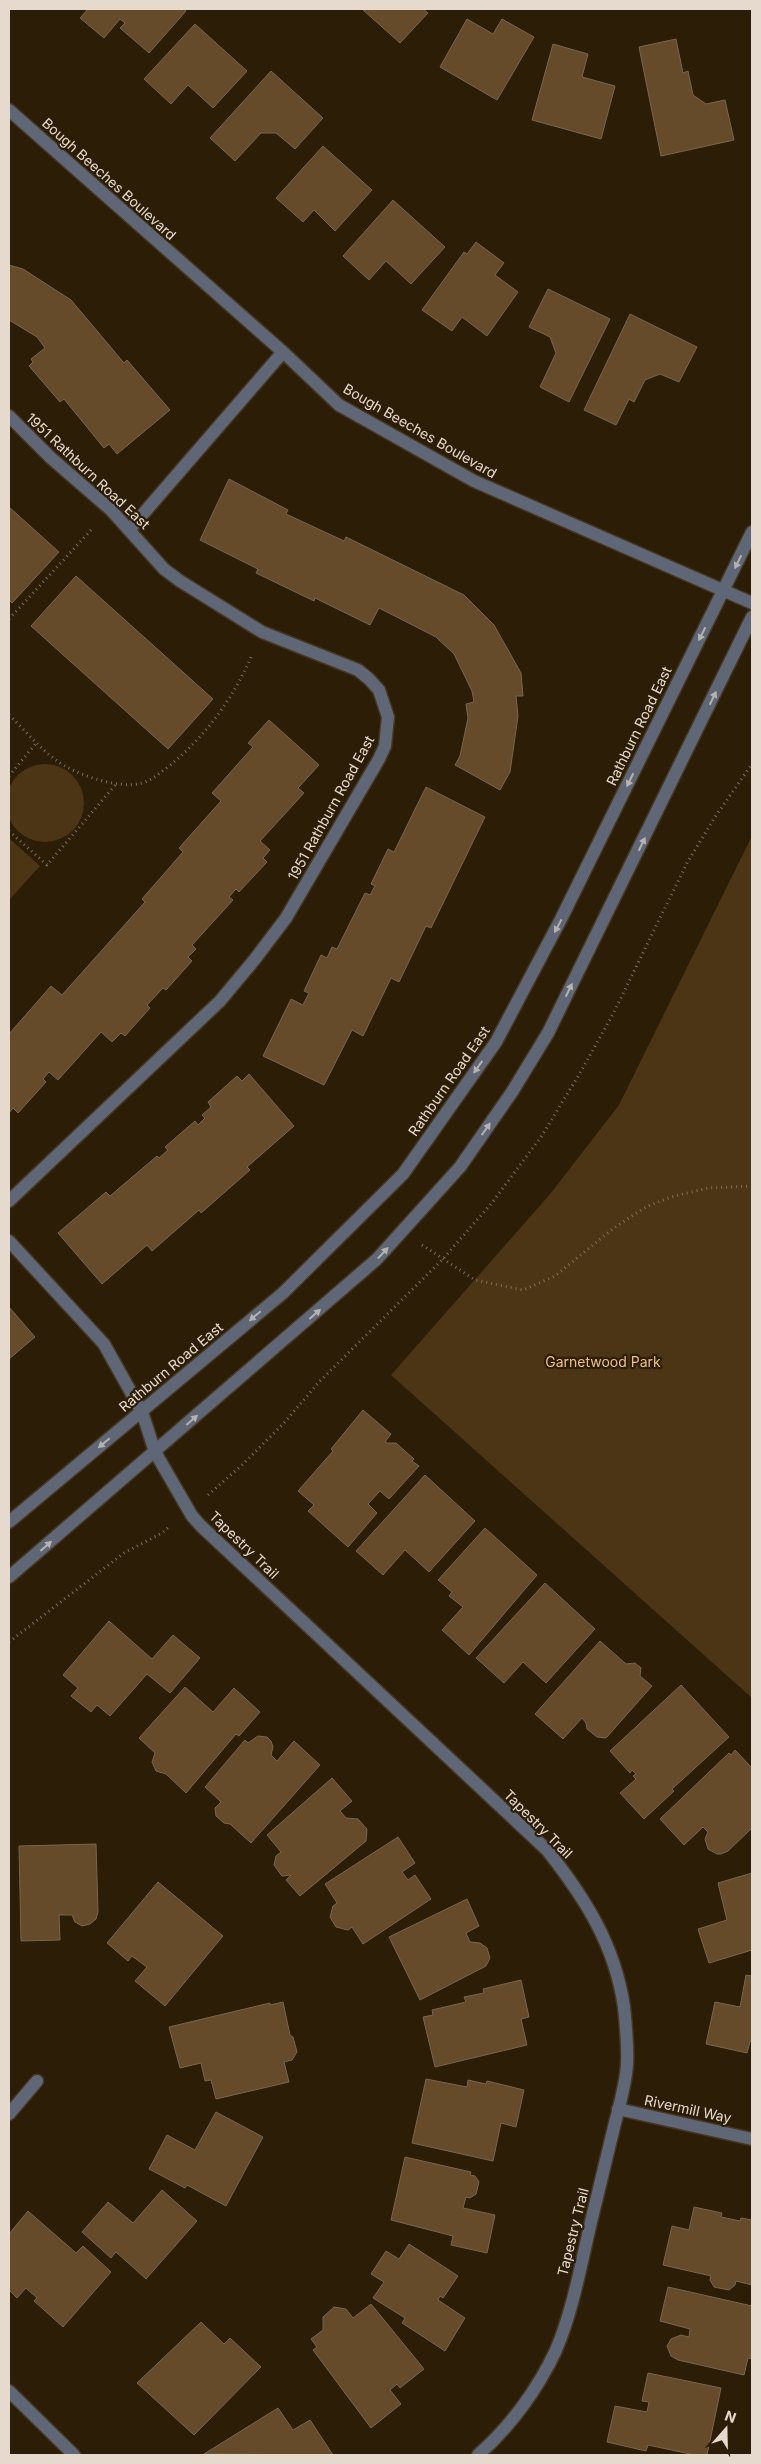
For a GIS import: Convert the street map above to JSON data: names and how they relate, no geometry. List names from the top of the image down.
{
  "streets": {
    "street": [
      "Bough Beeches Boulevard",
      "1951 Rathburn Road East",
      "Rathburn Road East",
      "Tapestry Trail",
      "Rivermill Way"
    ]
  },
  "crossings": [
    ["Bough Beeches Boulevard", "Rathburn Road East"],
    ["Rathburn Road East", "Tapestry Trail"],
    ["Tapestry Trail", "Rivermill Way"]
  ],
  "parks": ["Garnetwood Park"],
  "north": "top"
}
